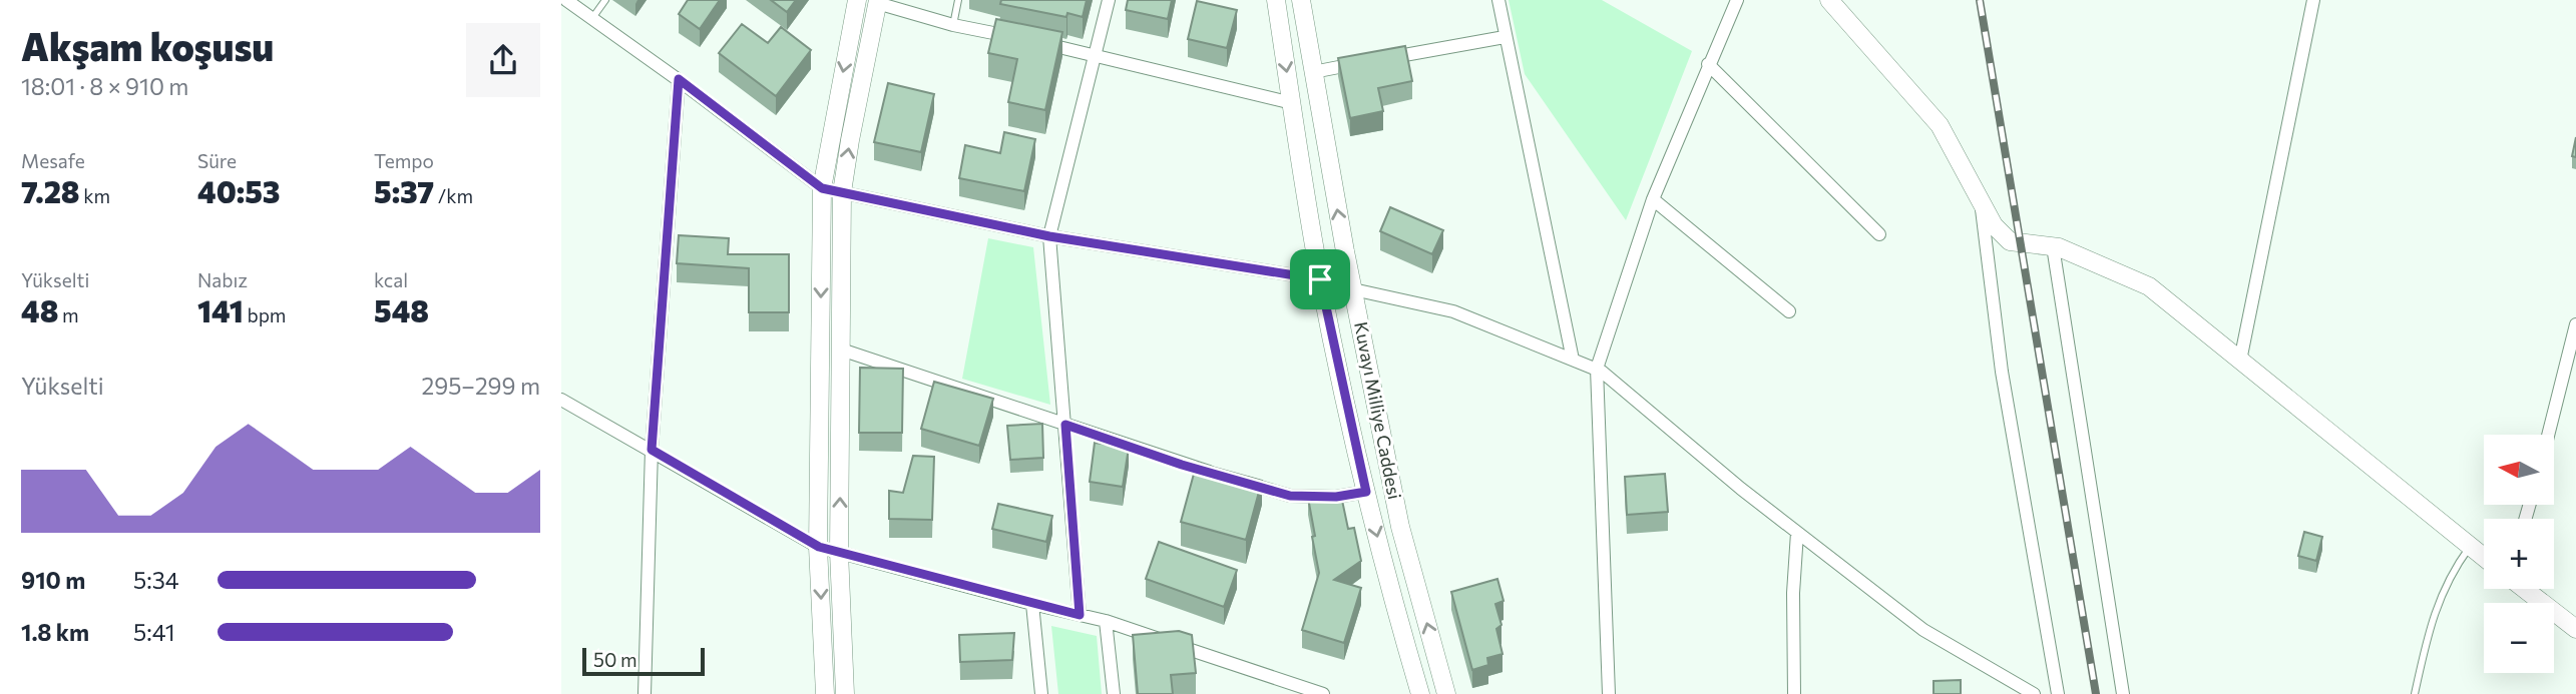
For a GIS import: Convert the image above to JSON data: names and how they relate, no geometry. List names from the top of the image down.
{
  "streets": {
    "street": ["Kuvayı Milliye Caddesi"]
  },
  "scale_bar": "50 m",
  "north": "left",
  "page": {
    "heading": ["Akşam koşusu", "18:01 · 8 × 910 m"],
    "stats": [
      ["Mesafe", "7.28 km"],
      ["Süre", "40:53"],
      ["Tempo", "5:37 /km"],
      ["Yükselti", "48 m"],
      ["Nabız", "141 bpm"],
      ["kcal", "548"]
    ],
    "chart": ["Yükselti", "295–299 m"],
    "map_buttons": ["+", "−"],
    "list": [
      {
        "name": "910 m",
        "note": "5:34"
      },
      {
        "name": "1.8 km",
        "note": "5:41"
      }
    ],
    "scale": "50 m"
  }
}
